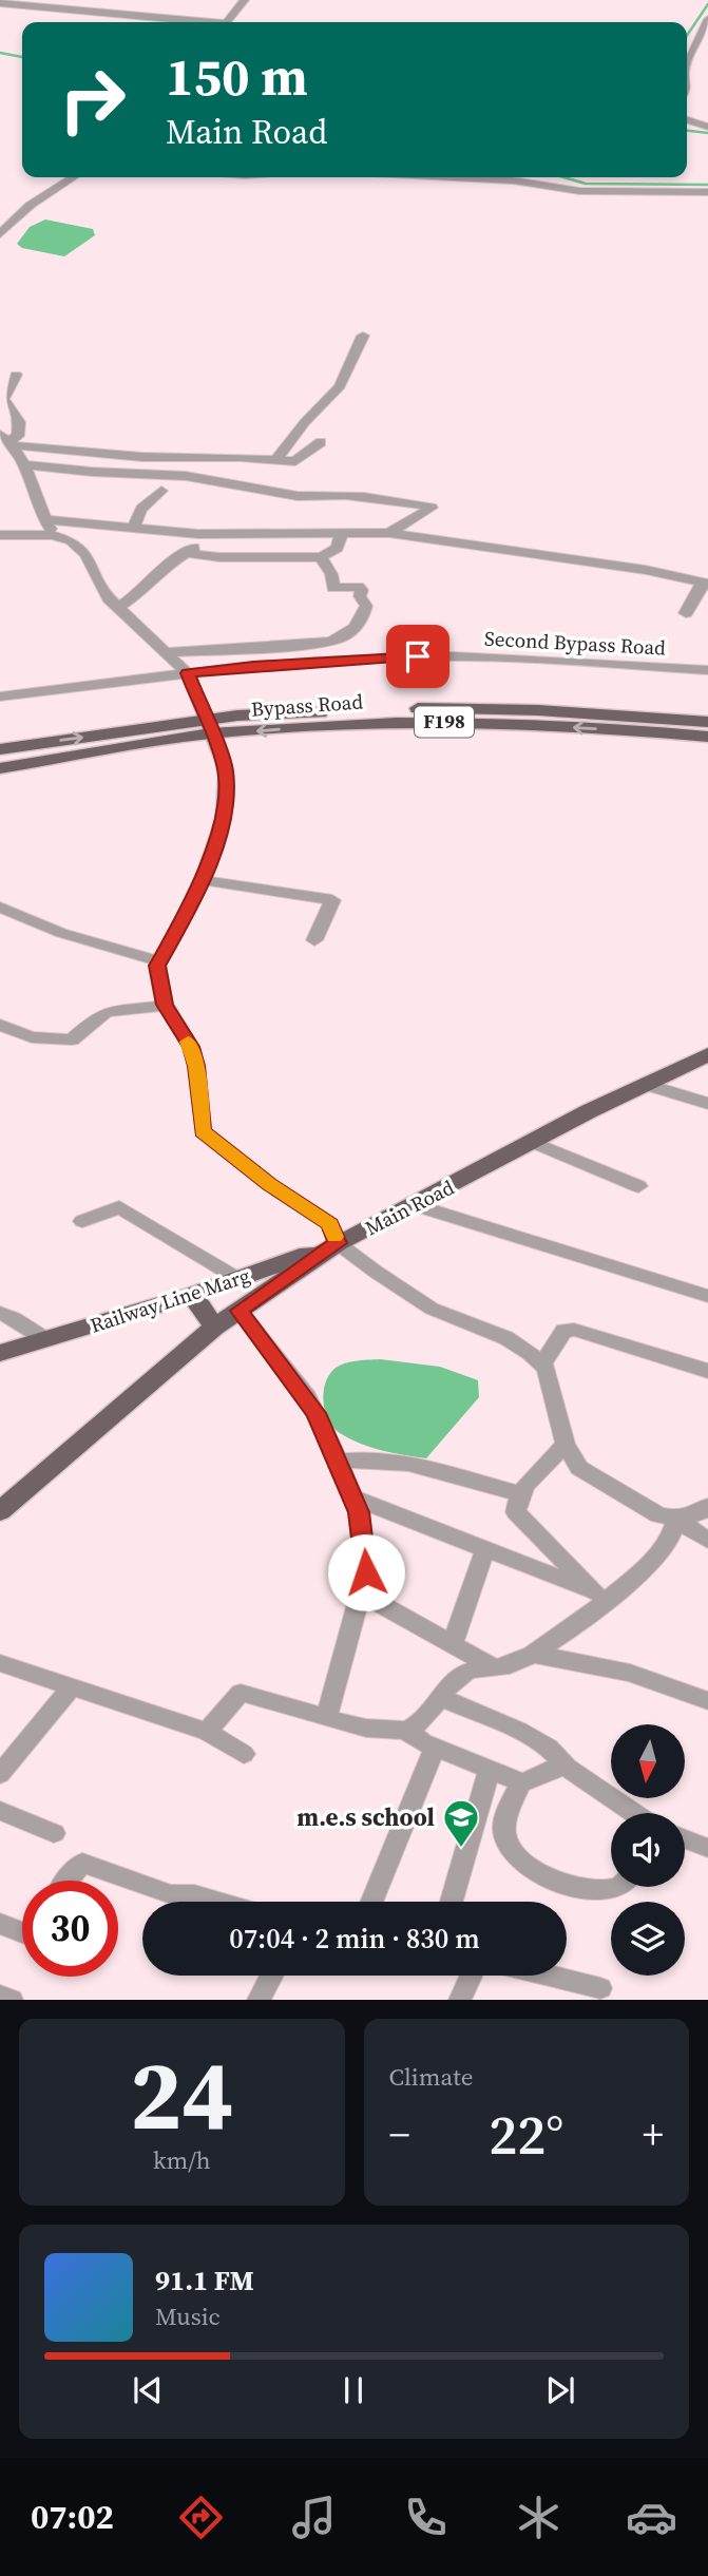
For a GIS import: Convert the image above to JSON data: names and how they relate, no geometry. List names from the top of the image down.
{
  "streets": {
    "main road": [
      "Bypass Road",
      "F198",
      "Main Road",
      "Railway Line Marg"
    ],
    "street": ["Second Bypass Road"]
  },
  "crossings": [
    ["Main Road", "Railway Line Marg"]
  ],
  "places": {
    "school or university": ["m.e.s school"]
  },
  "north": "bottom",
  "page": {
    "turn": ["150 m", "Main Road"],
    "limit": "30",
    "trip": "07:04 · 2 min · 830 m",
    "tile": [
      ["24", "km/h"],
      "Climate"
    ],
    "heat": ["−", "22°", "+"],
    "song": ["91.1 FM", "Music"],
    "tabs": "07:02"
  }
}
